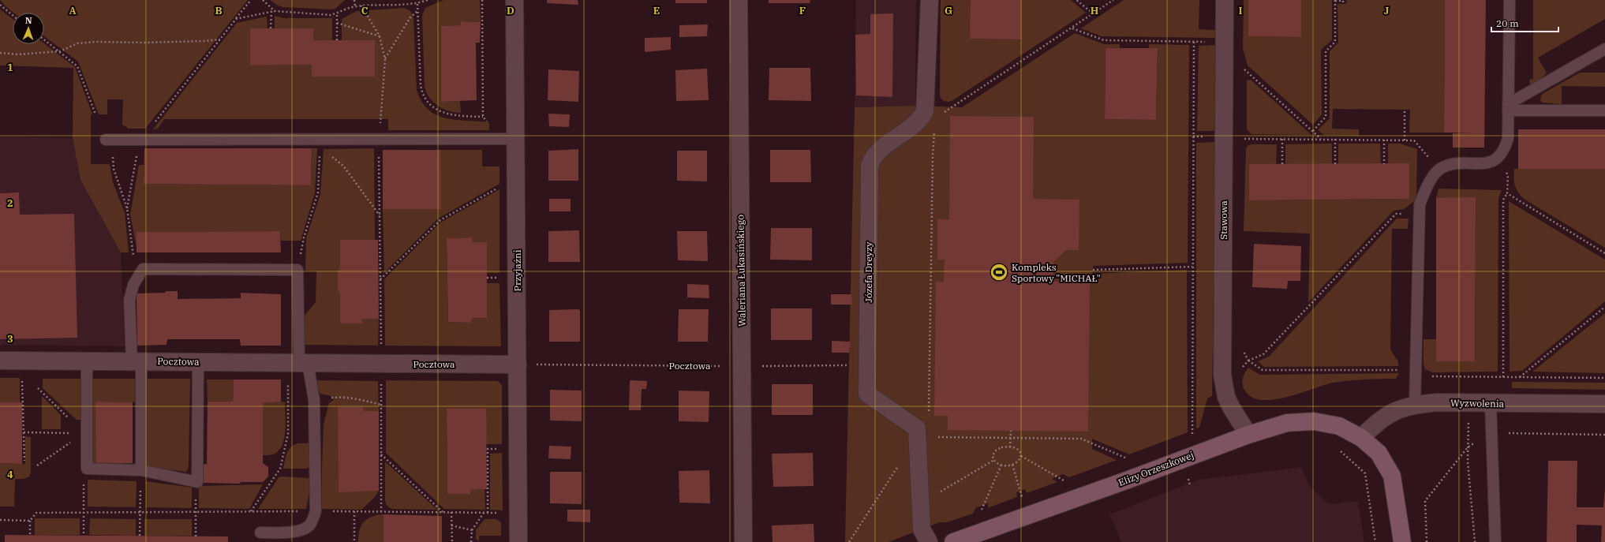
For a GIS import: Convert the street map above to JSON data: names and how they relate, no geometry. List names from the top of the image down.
{
  "streets": {
    "street": [
      "Stawowa",
      "Przyjaźni",
      "Waleriana Łukasińskiego",
      "Józefa Dreyzy",
      "Pocztowa",
      "Wyzwolenia",
      "Elizy Orzeszkowej"
    ]
  },
  "crossings": [
    ["Stawowa", "Elizy Orzeszkowej"],
    ["Przyjaźni", "Pocztowa"],
    ["Waleriana Łukasińskiego", "Pocztowa"],
    ["Józefa Dreyzy", "Pocztowa"],
    ["Wyzwolenia", "Elizy Orzeszkowej"]
  ],
  "places": {
    "sports": ["Kompleks Sportowy \"MICHAŁ\""]
  },
  "scale_bar": "20 m",
  "north": "top",
  "grid": {
    "columns": [
      "A",
      "B",
      "C",
      "D",
      "E",
      "F",
      "G",
      "H",
      "I",
      "J"
    ],
    "rows": [
      "1",
      "2",
      "3",
      "4"
    ]
  }
}
